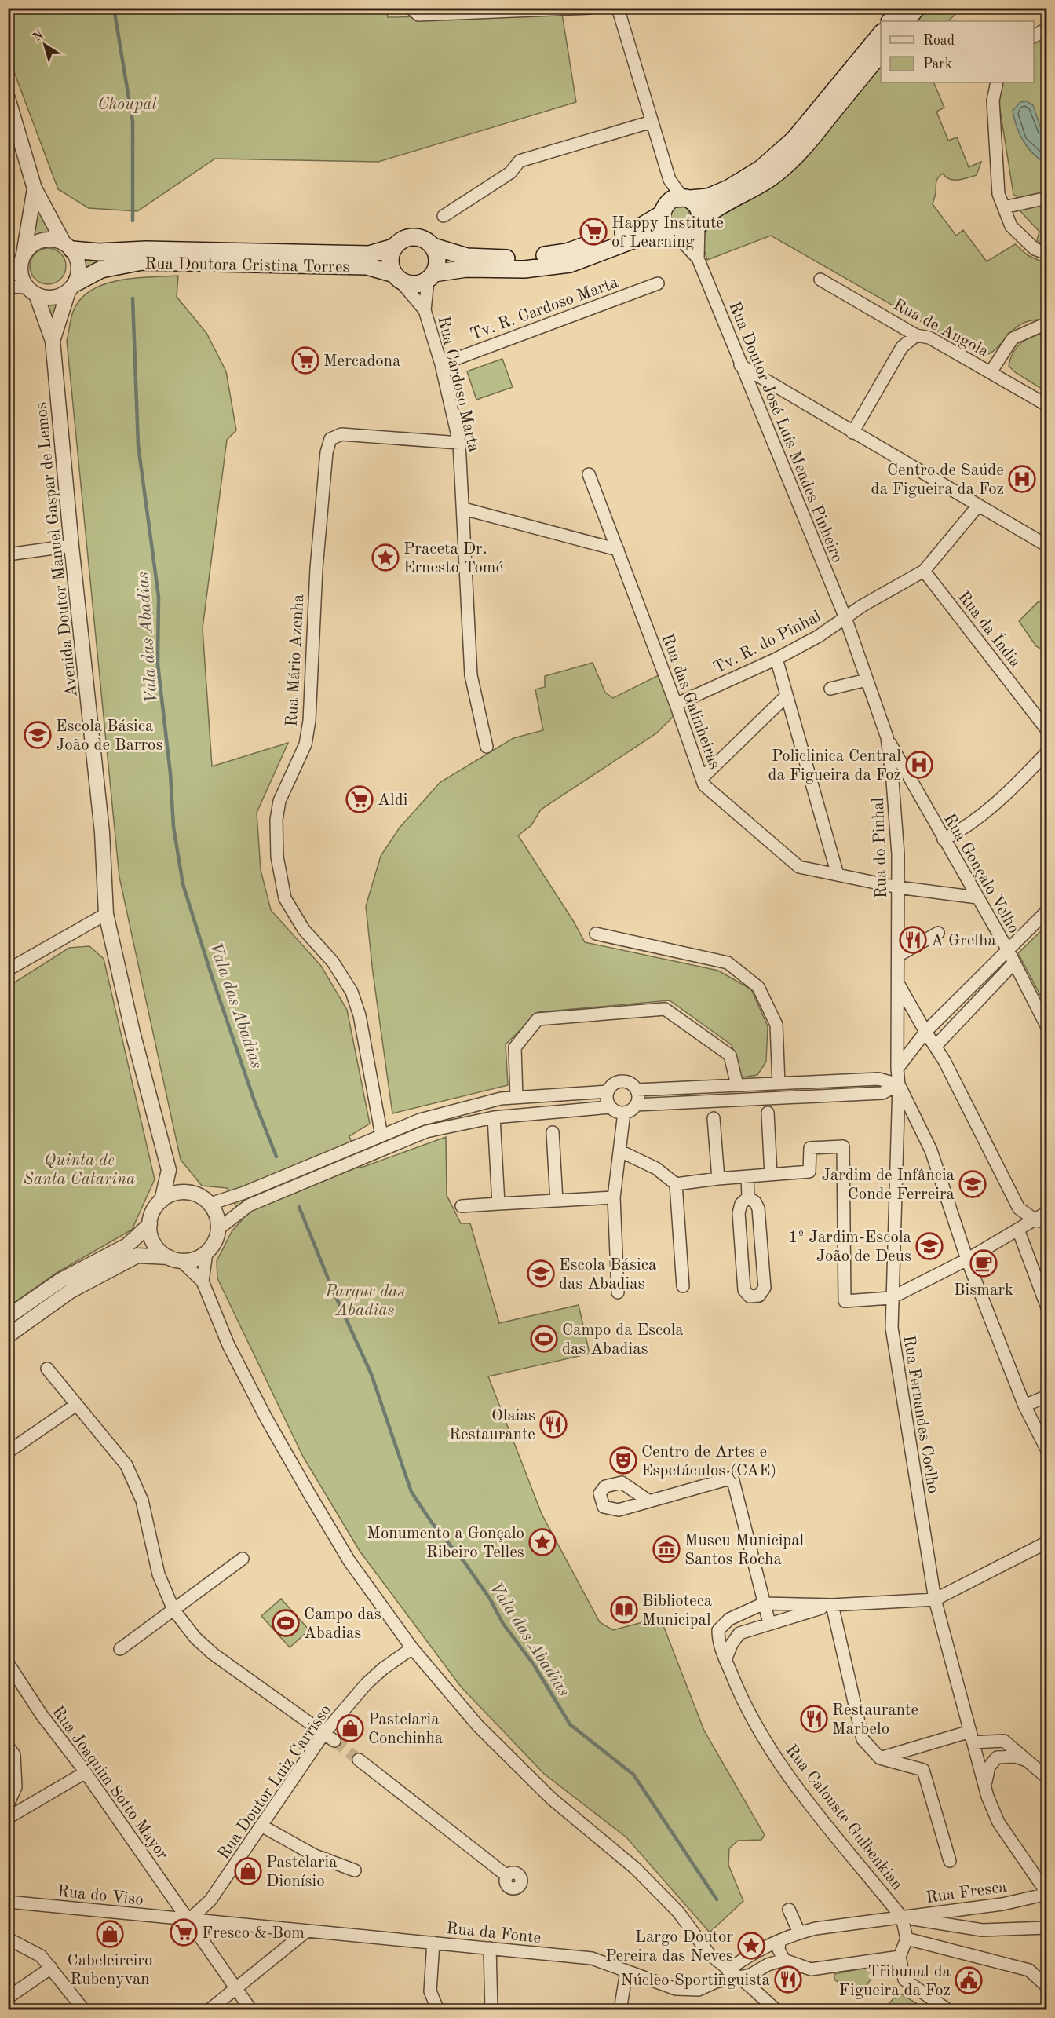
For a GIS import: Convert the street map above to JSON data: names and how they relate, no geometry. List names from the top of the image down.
{
  "streets": {
    "main road": ["Rua Doutora Cristina Torres"],
    "street": [
      "Tv. R. Cardoso Marta",
      "Rua de Angola",
      "Rua Cardoso Marta",
      "Rua Doutor José Luís Mendes Pinheiro",
      "Avenida Doutor Manuel Gaspar de Lemos",
      "Rua da Índia",
      "Tv. R. do Pinhal",
      "Rua Mário Azenha",
      "Rua das Galinheiras",
      "Rua do Pinhal",
      "Rua Gonçalo Velho",
      "Rua Fernandes Coelho",
      "Rua Doutor Luiz Carrisso",
      "Rua Joaquim Sotto Mayor",
      "Rua Calouste Gulbenkian",
      "Rua Fresca",
      "Rua do Viso",
      "Rua da Fonte"
    ]
  },
  "crossings": [
    ["Tv. R. Cardoso Marta", "Rua Cardoso Marta"],
    ["Rua Cardoso Marta", "Rua Mário Azenha"],
    ["Rua Doutor José Luís Mendes Pinheiro", "Tv. R. do Pinhal"],
    ["Rua Doutor José Luís Mendes Pinheiro", "Rua do Pinhal"],
    ["Rua da Índia", "Tv. R. do Pinhal"],
    ["Tv. R. do Pinhal", "Rua das Galinheiras"],
    ["Tv. R. do Pinhal", "Rua do Pinhal"],
    ["Rua das Galinheiras", "Rua do Pinhal"],
    ["Rua das Galinheiras", "Rua Gonçalo Velho"],
    ["Rua do Pinhal", "Rua Gonçalo Velho"],
    ["Rua do Pinhal", "Rua Fernandes Coelho"],
    ["Rua Fernandes Coelho", "Rua Calouste Gulbenkian"],
    ["Rua Fernandes Coelho", "Rua Fresca"],
    ["Rua Doutor Luiz Carrisso", "Rua Joaquim Sotto Mayor"],
    ["Rua Doutor Luiz Carrisso", "Rua do Viso"],
    ["Rua Doutor Luiz Carrisso", "Rua da Fonte"],
    ["Rua Joaquim Sotto Mayor", "Rua do Viso"],
    ["Rua Joaquim Sotto Mayor", "Rua da Fonte"],
    ["Rua Calouste Gulbenkian", "Rua Fresca"],
    ["Rua do Viso", "Rua da Fonte"]
  ],
  "water": ["Vala das Abadias"],
  "parks": ["Choupal", "Quinta de Santa Catarina", "Parque das Abadias"],
  "places": {
    "supermarket": [
      "Happy Institute of Learning",
      "Mercadona",
      "Aldi",
      "Fresco & Bom"
    ],
    "hospital": ["Centro de Saúde da Figueira da Foz", "Policlinica Central da Figueira da Foz"],
    "place": ["Praceta Dr. Ernesto Tomé", "Monumento a Gonçalo Ribeiro Telles", "Largo Doutor Pereira das Neves"],
    "school or university": [
      "Escola Básica João de Barros",
      "Jardim de Infância Conde Ferreira",
      "1º Jardim-Escola João de Deus",
      "Escola Básica das Abadias"
    ],
    "restaurant": [
      "A Grelha",
      "Olaias Restaurante",
      "Restaurante Marbelo",
      "Núcleo Sportinguista"
    ],
    "cafe": ["Bismark"],
    "sports": ["Campo da Escola das Abadias", "Campo das Abadias"],
    "theatre": ["Centro de Artes e Espetáculos (CAE)"],
    "museum": ["Museu Municipal Santos Rocha"],
    "library": ["Biblioteca Municipal"],
    "shop": ["Pastelaria Conchinha", "Pastelaria Dionísio", "Cabeleireiro Rubenyvan"],
    "public building": ["Tribunal da Figueira da Foz"]
  },
  "legend": ["Road", "Park"],
  "north": "top left"
}
